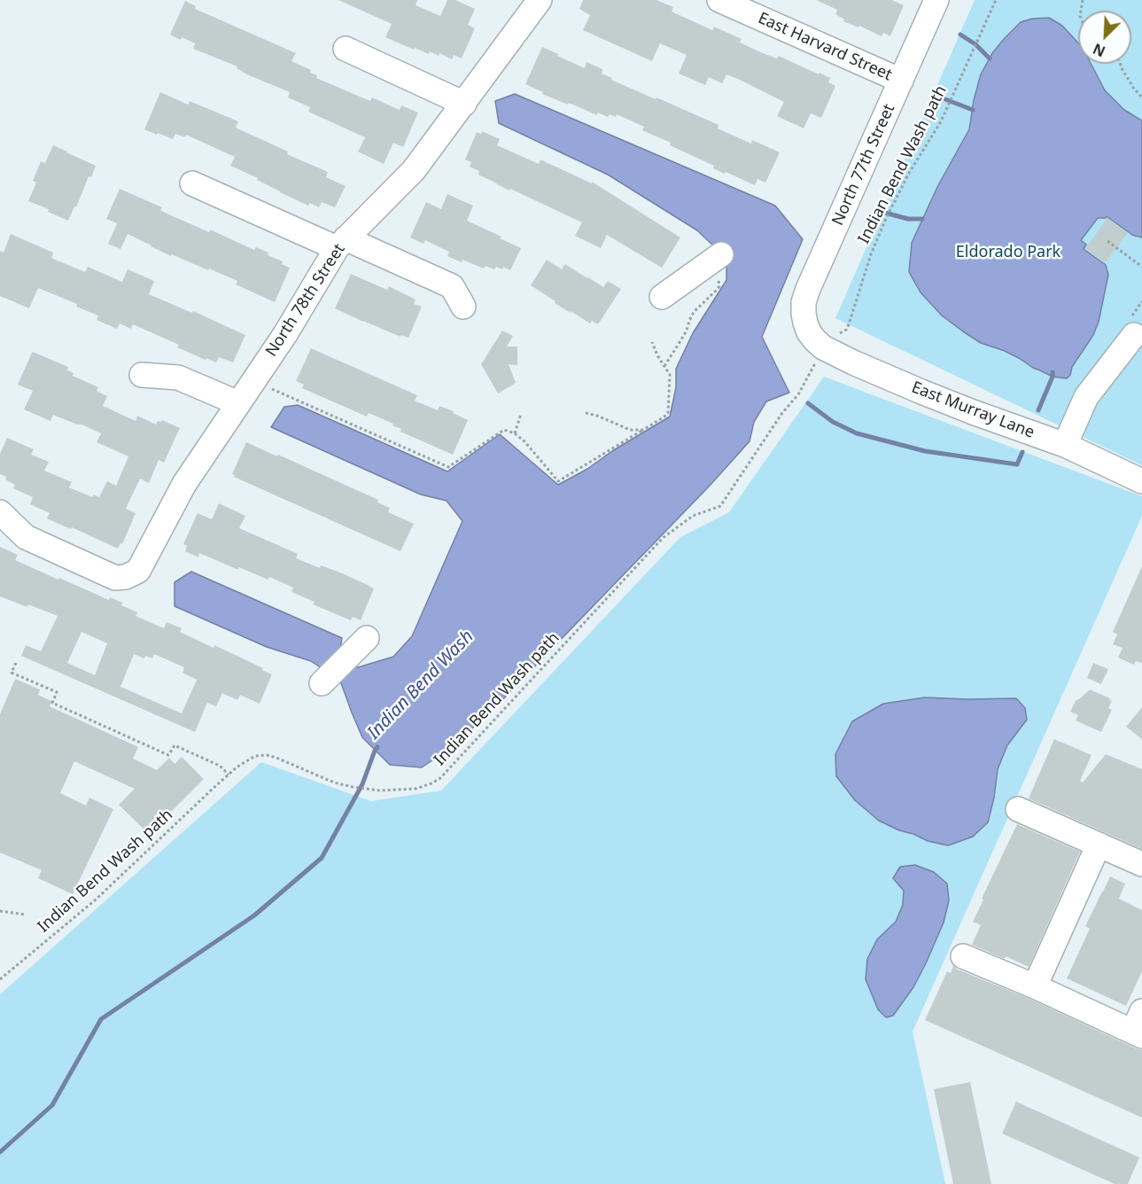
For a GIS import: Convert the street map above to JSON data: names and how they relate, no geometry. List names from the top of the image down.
{
  "streets": {
    "street": [
      "East Harvard Street",
      "North 77th Street",
      "North 78th Street",
      "East Murray Lane"
    ],
    "path": ["Indian Bend Wash path"]
  },
  "crossings": [
    ["East Harvard Street", "North 77th Street"],
    ["North 77th Street", "East Murray Lane"]
  ],
  "water": ["Indian Bend Wash"],
  "parks": ["Eldorado Park"],
  "north": "bottom left"
}
